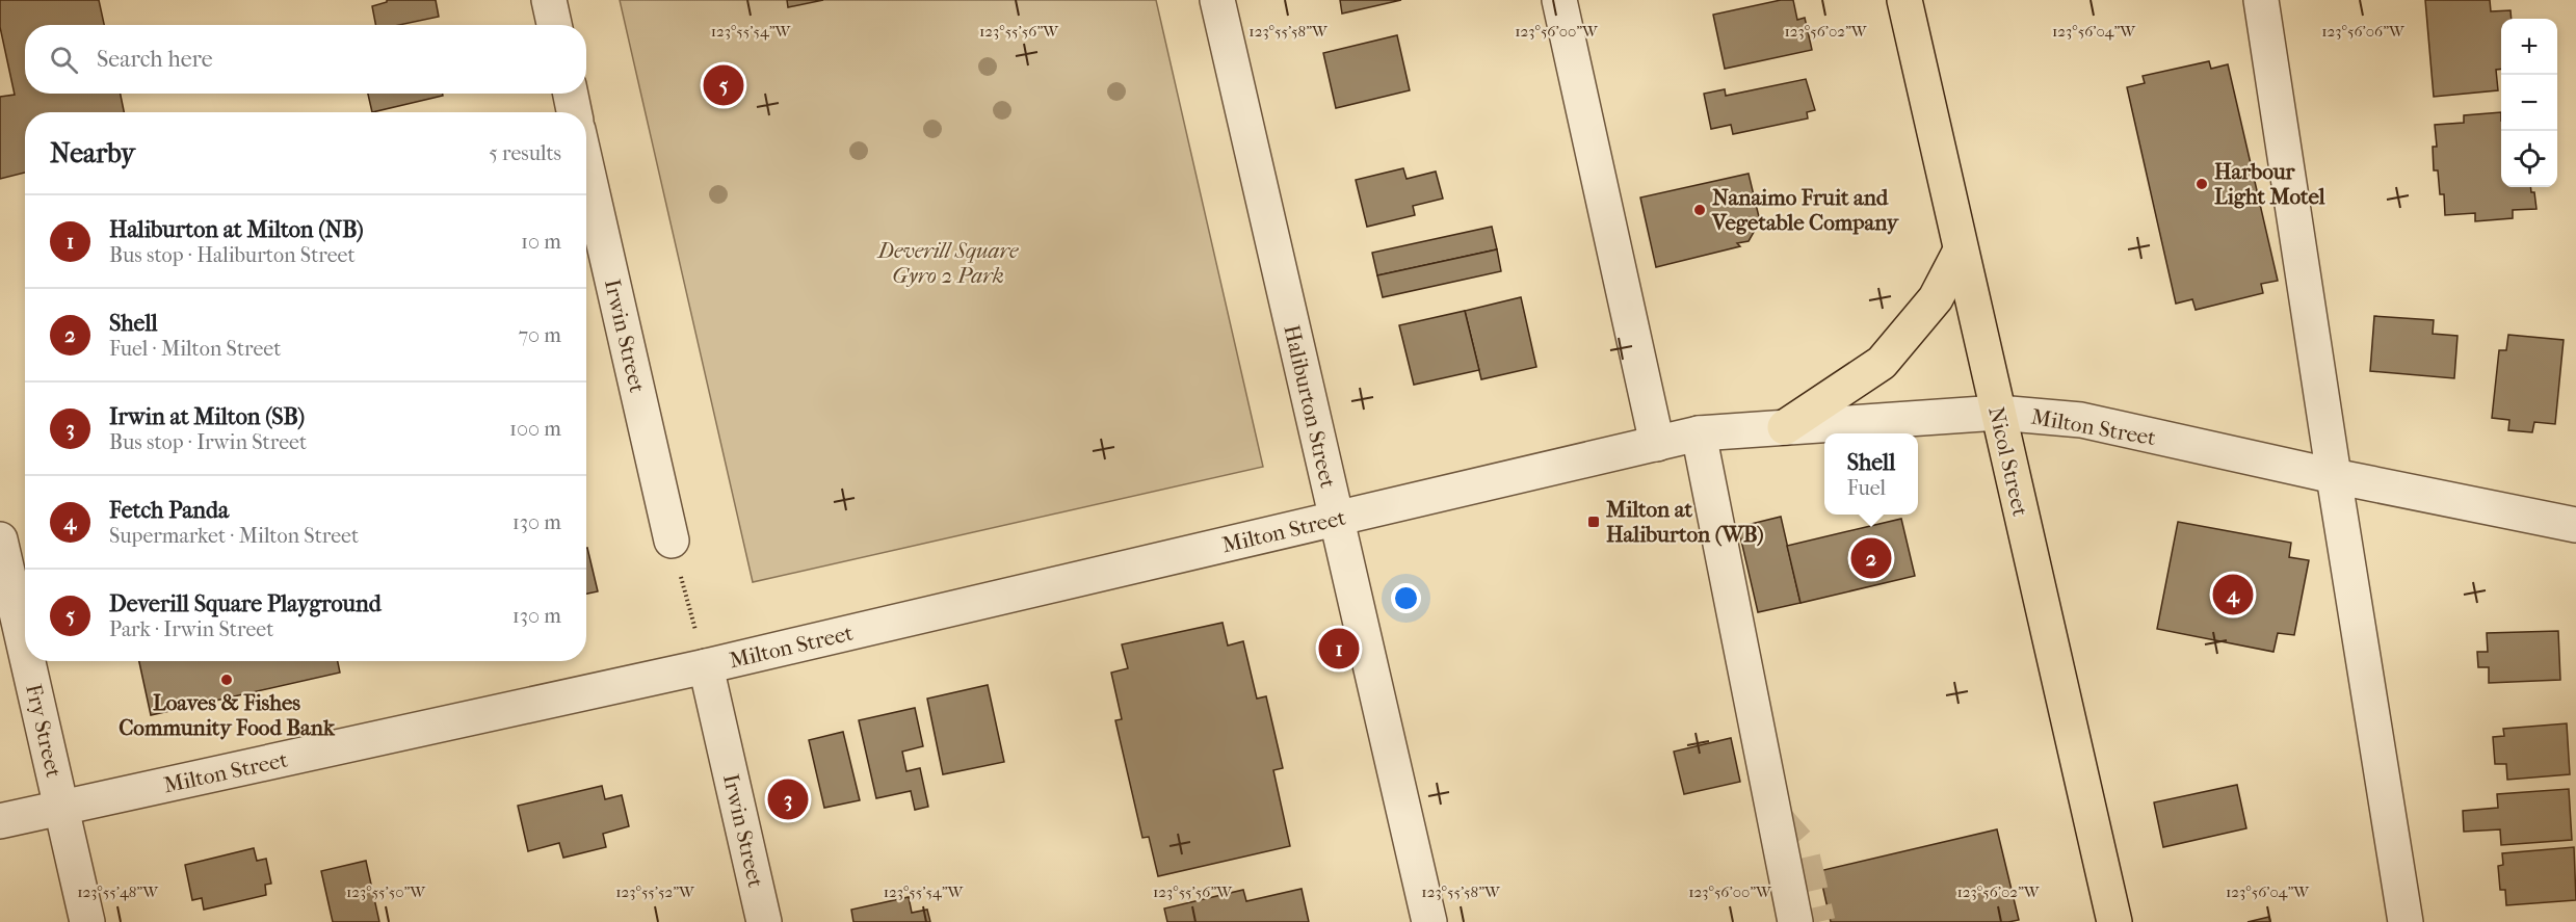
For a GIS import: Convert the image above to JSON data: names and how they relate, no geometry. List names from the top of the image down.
{
  "streets": {
    "highway": ["Nicol Street"],
    "street": [
      "Irwin Street",
      "Haliburton Street",
      "Milton Street",
      "Fry Street"
    ]
  },
  "crossings": [
    ["Irwin Street", "Milton Street"],
    ["Haliburton Street", "Milton Street"],
    ["Milton Street", "Nicol Street"],
    ["Milton Street", "Fry Street"]
  ],
  "parks": ["Deverill Square Gyro 2 Park"],
  "places": {
    "other": ["Harbour Light Motel", "Nanaimo Fruit and Vegetable Company", "Loaves & Fishes Community Food Bank"],
    "transit": ["Milton at Haliburton (WB)"]
  },
  "page": {
    "map_buttons": ["+", "−"],
    "search": "Search here",
    "pins": [
      "5",
      "2",
      "4",
      "1",
      "3"
    ],
    "heading": ["Nearby", "5 results"],
    "list": [
      {
        "mark": "1",
        "name": "Haliburton at Milton (NB)",
        "note": "Bus stop · Haliburton Street",
        "value": "10 m"
      },
      {
        "mark": "2",
        "name": "Shell",
        "note": "Fuel · Milton Street",
        "value": "70 m"
      },
      {
        "mark": "3",
        "name": "Irwin at Milton (SB)",
        "note": "Bus stop · Irwin Street",
        "value": "100 m"
      },
      {
        "mark": "4",
        "name": "Fetch Panda",
        "note": "Supermarket · Milton Street",
        "value": "130 m"
      },
      {
        "mark": "5",
        "name": "Deverill Square Playground",
        "note": "Park · Irwin Street",
        "value": "130 m"
      }
    ],
    "popup": ["Shell", "Fuel"]
  },
  "coordinates": [
    "123°55'54\"W",
    "123°55'56\"W",
    "123°55'58\"W",
    "123°56'00\"W",
    "123°56'02\"W",
    "123°56'04\"W",
    "123°56'06\"W",
    "123°55'48\"W",
    "123°55'50\"W",
    "123°55'52\"W"
  ]
}
